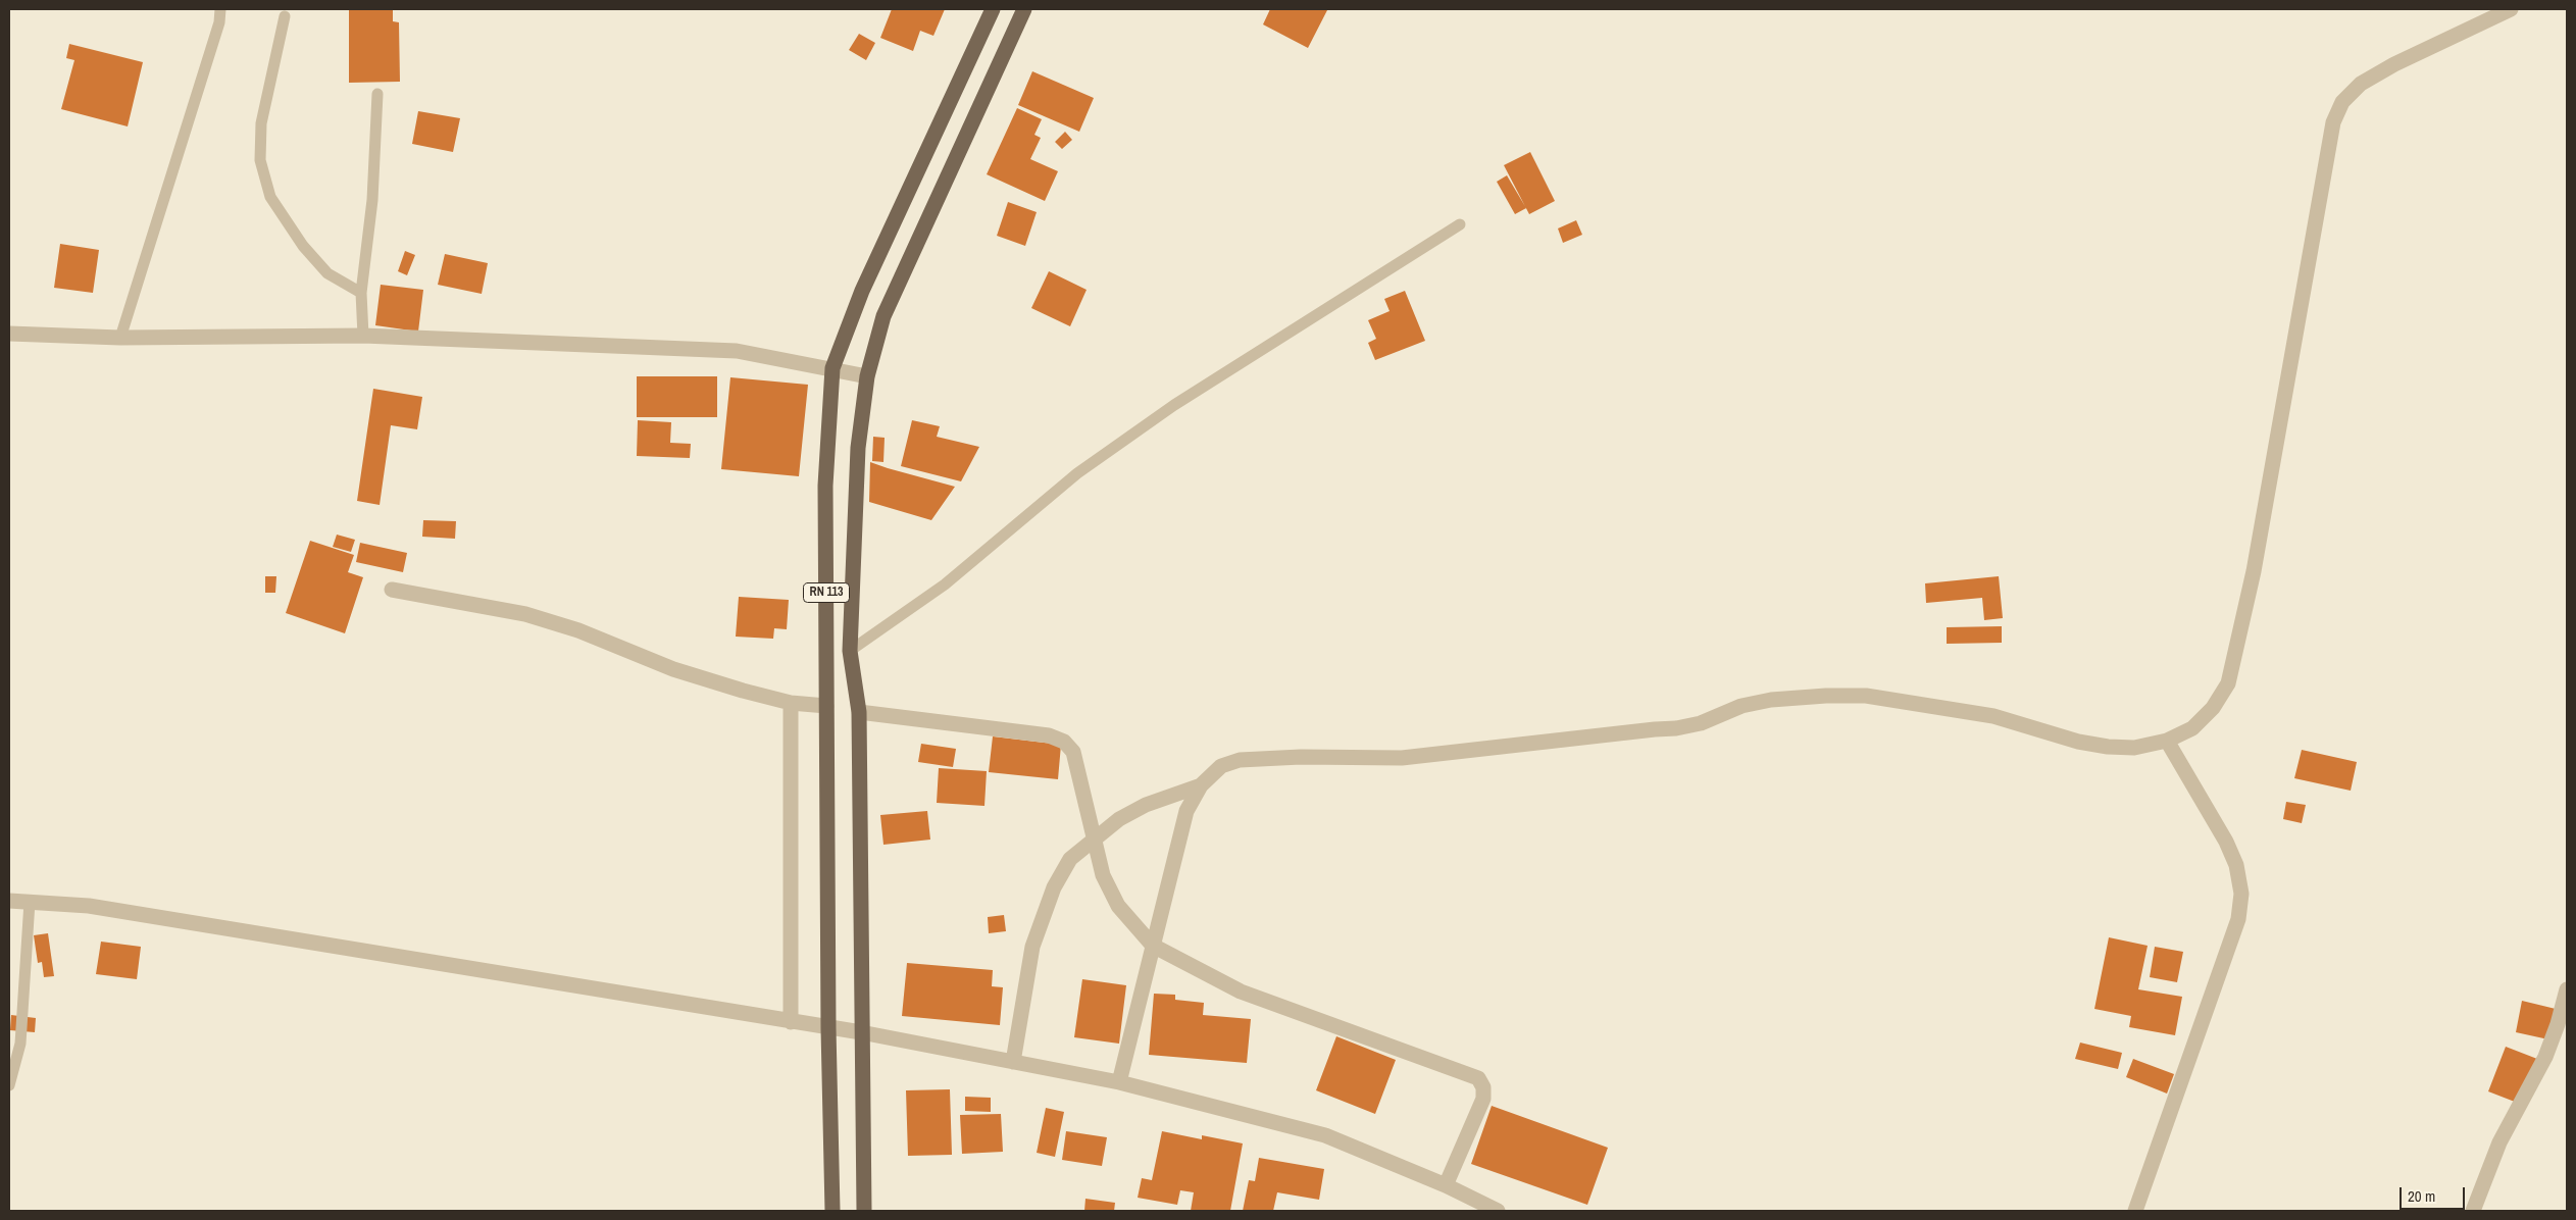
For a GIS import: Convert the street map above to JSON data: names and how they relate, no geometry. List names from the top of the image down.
{
  "streets": {
    "main road": ["RN 113"]
  },
  "scale_bar": "20 m"
}
